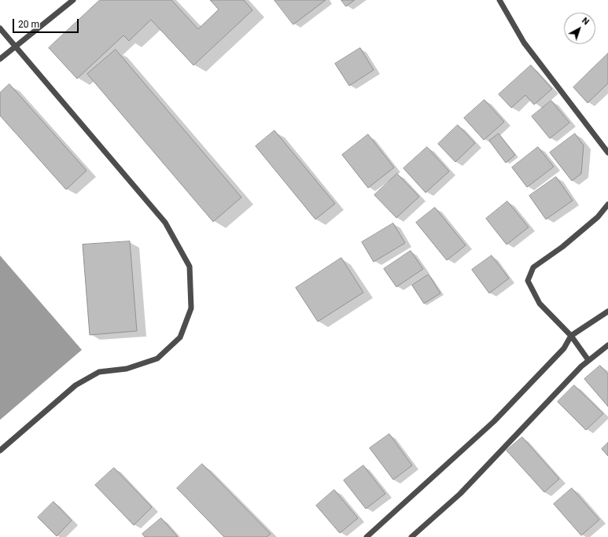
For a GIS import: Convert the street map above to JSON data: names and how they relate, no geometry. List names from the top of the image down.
{
  "scale_bar": "20 m",
  "north": "top right"
}
